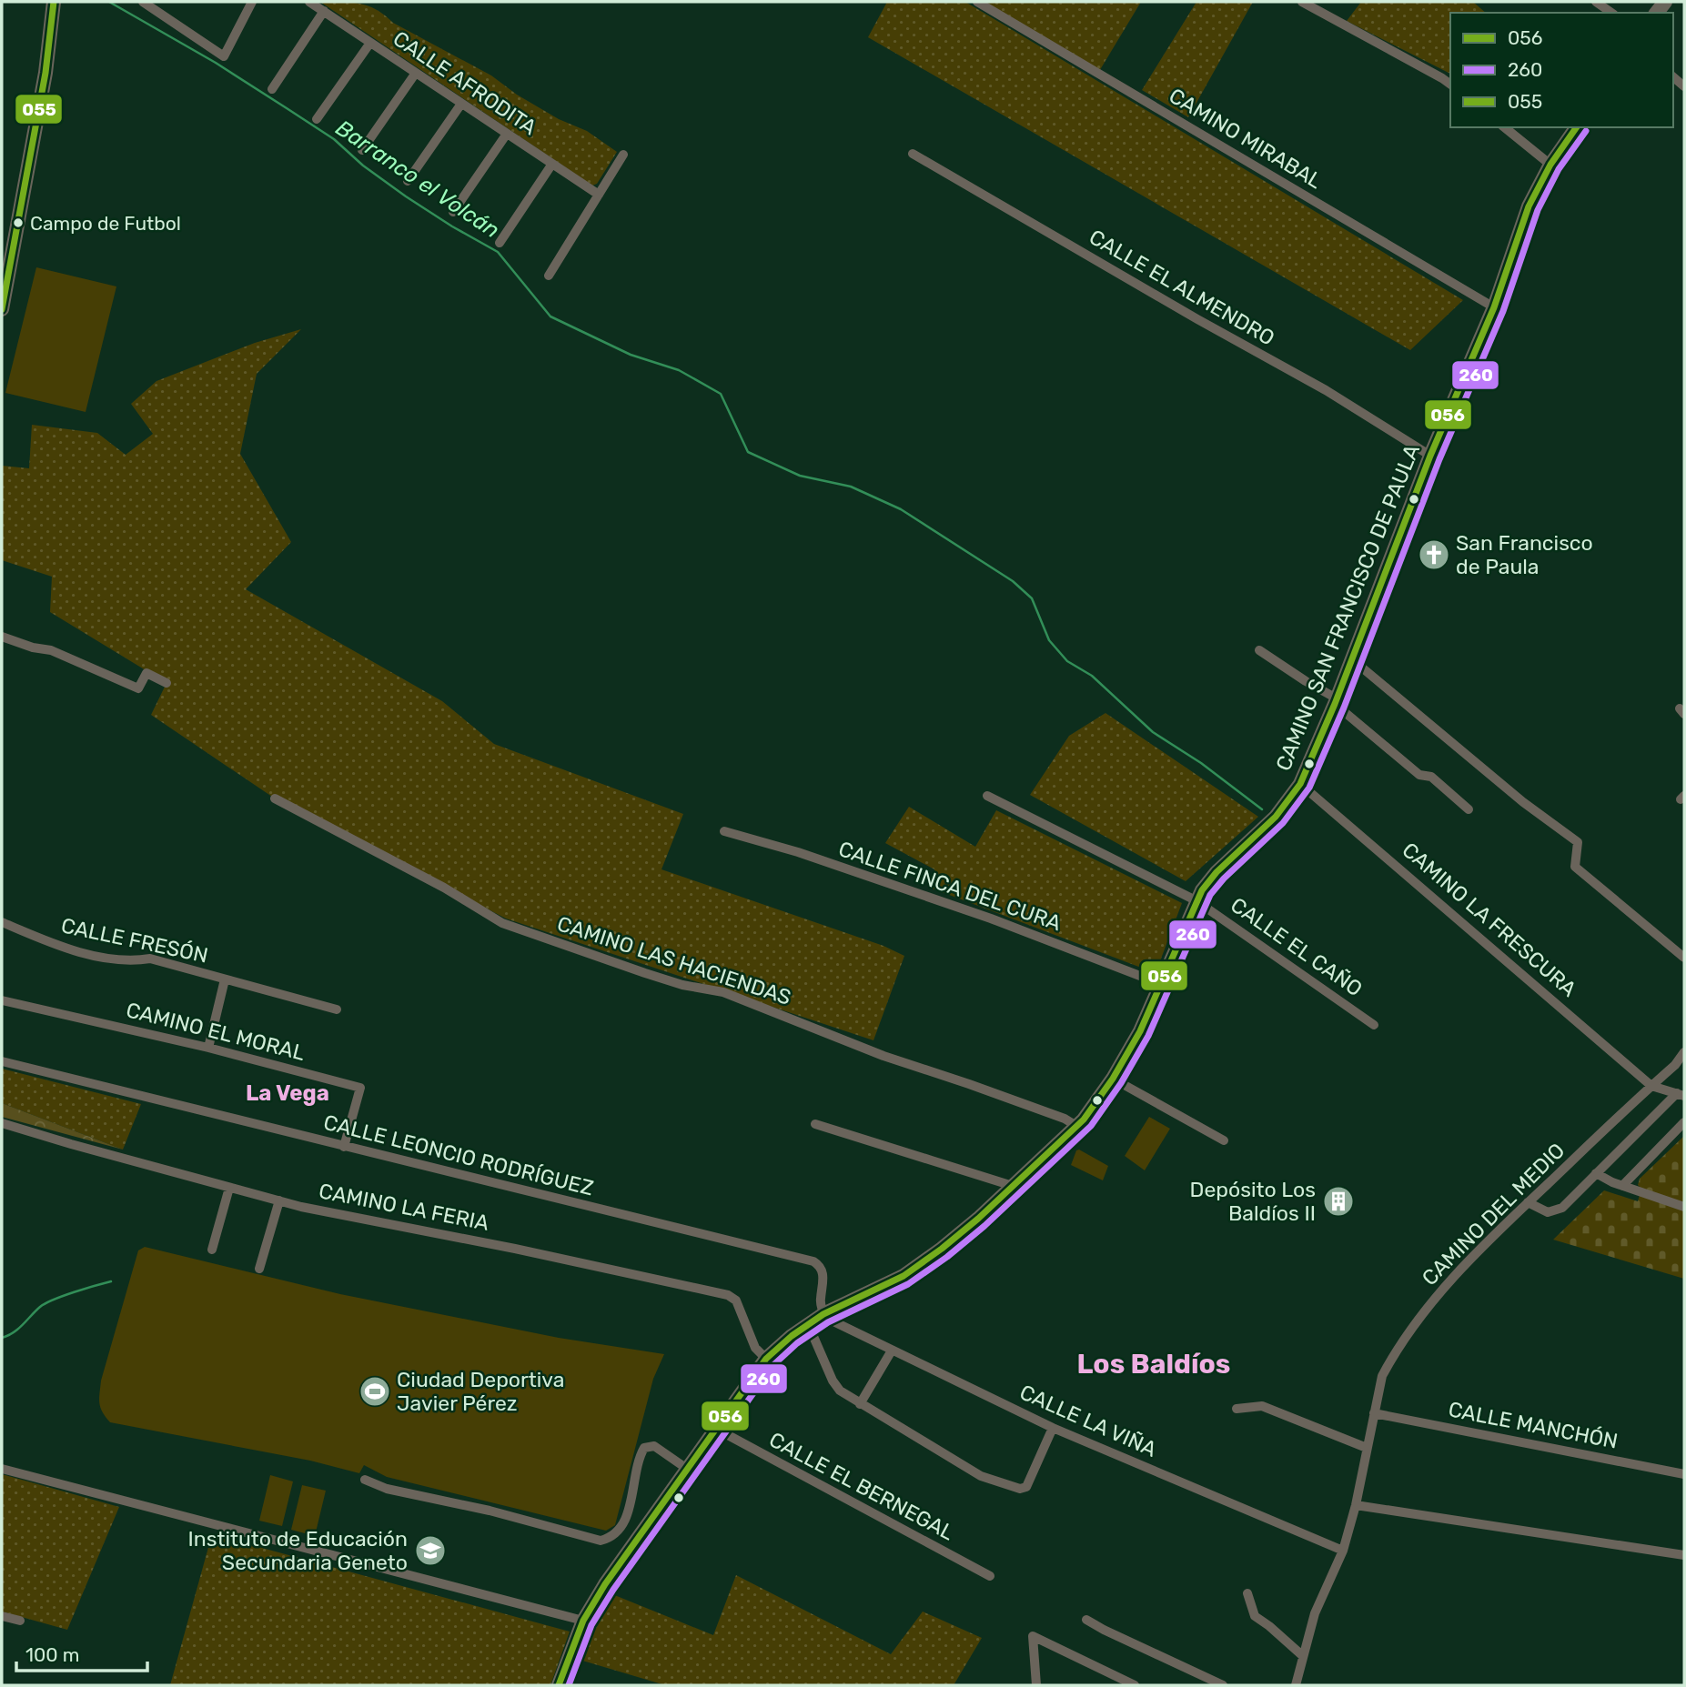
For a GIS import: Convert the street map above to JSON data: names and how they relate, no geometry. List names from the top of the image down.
{
  "streets": {
    "main road": ["CAMINO SAN FRANCISCO DE PAULA"],
    "street": [
      "CALLE AFRODITA",
      "CAMINO MIRABAL",
      "CALLE EL ALMENDRO",
      "CALLE FINCA DEL CURA",
      "CAMINO LA FRESCURA",
      "CALLE FRESÓN",
      "CALLE EL CAÑO",
      "CAMINO LAS HACIENDAS",
      "CAMINO EL MORAL",
      "CALLE LEONCIO RODRÍGUEZ",
      "CAMINO LA FERIA",
      "CAMINO DEL MEDIO",
      "CALLE LA VIÑA",
      "CALLE MANCHÓN",
      "CALLE EL BERNEGAL"
    ]
  },
  "crossings": [
    ["CAMINO MIRABAL", "CAMINO SAN FRANCISCO DE PAULA"],
    ["CALLE EL ALMENDRO", "CAMINO SAN FRANCISCO DE PAULA"],
    ["CAMINO SAN FRANCISCO DE PAULA", "CALLE FINCA DEL CURA"],
    ["CAMINO SAN FRANCISCO DE PAULA", "CAMINO LA FRESCURA"],
    ["CAMINO SAN FRANCISCO DE PAULA", "CALLE EL CAÑO"],
    ["CAMINO SAN FRANCISCO DE PAULA", "CAMINO LAS HACIENDAS"],
    ["CAMINO SAN FRANCISCO DE PAULA", "CALLE LEONCIO RODRÍGUEZ"],
    ["CAMINO SAN FRANCISCO DE PAULA", "CAMINO LA FERIA"],
    ["CAMINO SAN FRANCISCO DE PAULA", "CALLE LA VIÑA"],
    ["CAMINO SAN FRANCISCO DE PAULA", "CALLE EL BERNEGAL"],
    ["CAMINO LA FRESCURA", "CAMINO DEL MEDIO"],
    ["CAMINO EL MORAL", "CALLE LEONCIO RODRÍGUEZ"],
    ["CALLE LEONCIO RODRÍGUEZ", "CALLE LA VIÑA"],
    ["CAMINO DEL MEDIO", "CALLE LA VIÑA"],
    ["CAMINO DEL MEDIO", "CALLE MANCHÓN"]
  ],
  "districts": ["La Vega", "Los Baldíos"],
  "water": ["Barranco el Volcán"],
  "places": {
    "other": ["Campo de Futbol"],
    "church": ["San Francisco de Paula"],
    "building": ["Depósito Los Baldíos II"],
    "sports": ["Ciudad Deportiva Javier Pérez"],
    "school or university": ["Instituto de Educación Secundaria Geneto"]
  },
  "lines": ["transit line 055", "transit line 056", "transit line 260"],
  "legend": ["056", "260", "055"],
  "scale_bar": "100 m"
}
